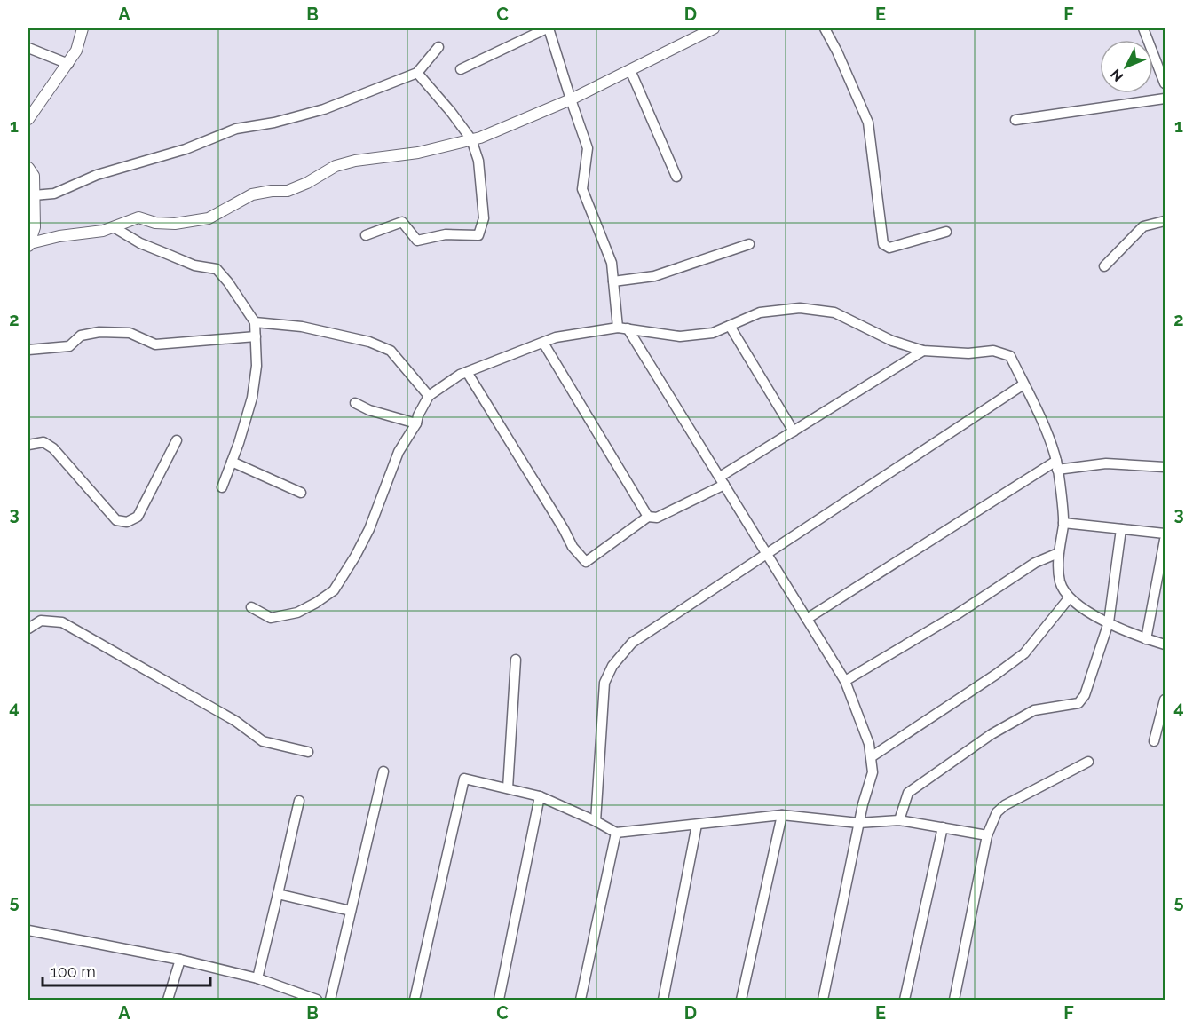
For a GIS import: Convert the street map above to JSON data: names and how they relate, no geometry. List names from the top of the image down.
{
  "scale_bar": "100 m",
  "north": "bottom left",
  "grid": {
    "columns": [
      "A",
      "B",
      "C",
      "D",
      "E",
      "F"
    ],
    "rows": [
      "1",
      "2",
      "3",
      "4",
      "5"
    ]
  }
}
